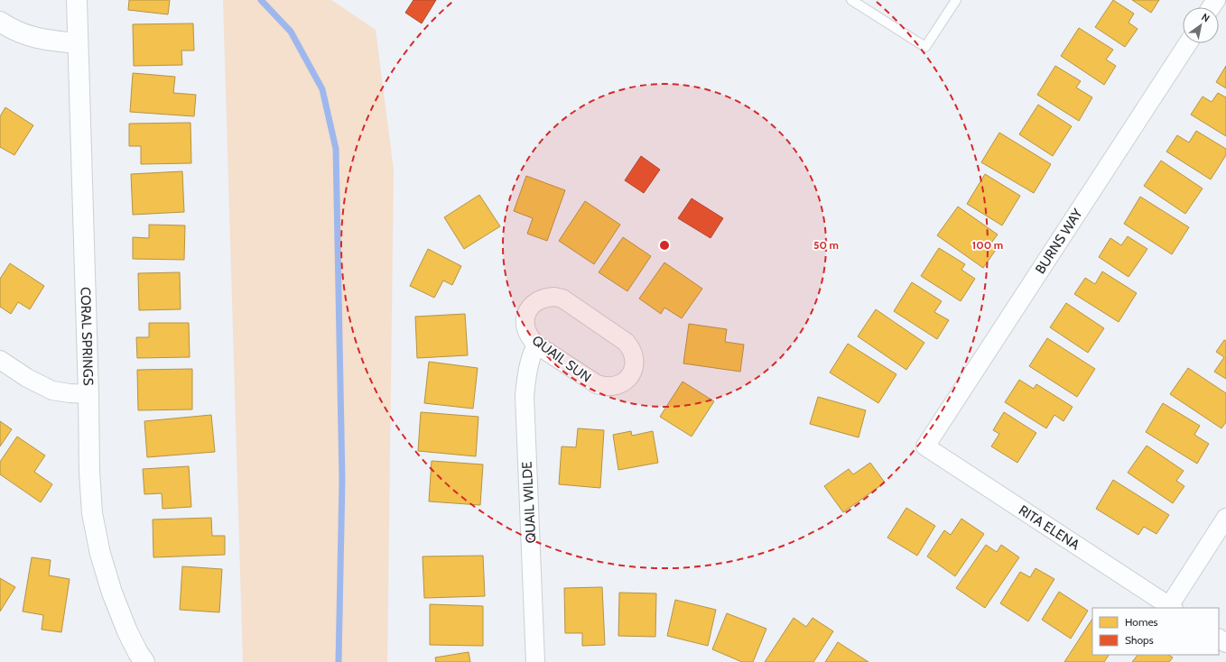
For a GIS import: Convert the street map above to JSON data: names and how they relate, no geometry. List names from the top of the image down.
{
  "streets": {
    "street": [
      "BURNS WAY",
      "CORAL SPRINGS",
      "QUAIL SUN",
      "QUAIL WILDE",
      "RITA ELENA"
    ]
  },
  "crossings": [
    ["BURNS WAY", "RITA ELENA"],
    ["QUAIL SUN", "QUAIL WILDE"]
  ],
  "legend": ["Homes", "Shops"],
  "north": "top right",
  "rings": ["50 m", "100 m"]
}
